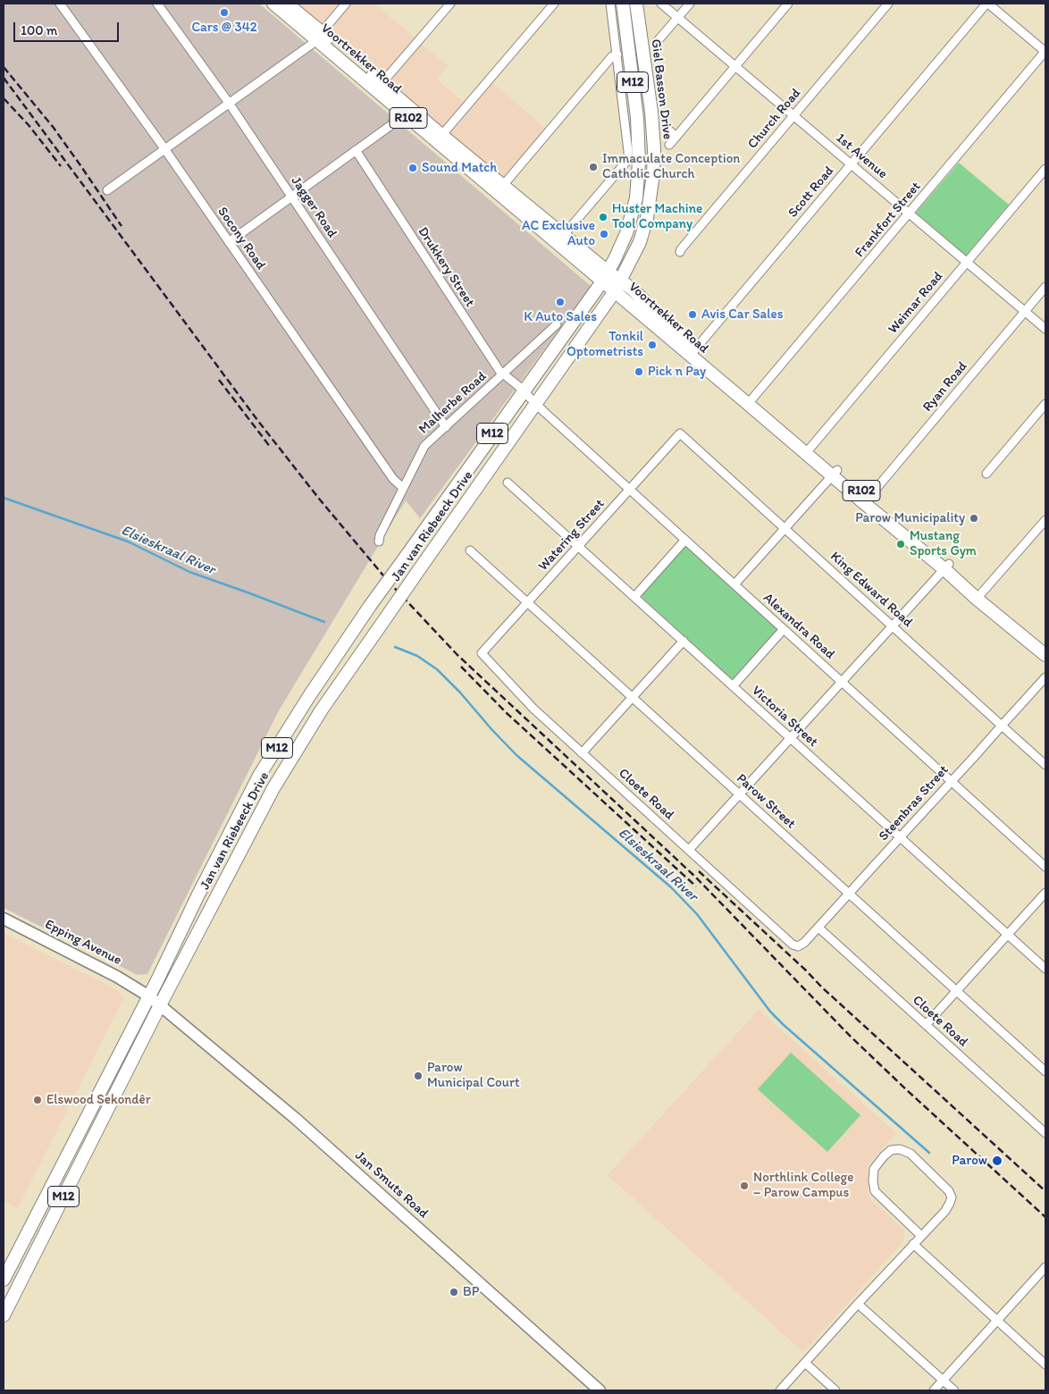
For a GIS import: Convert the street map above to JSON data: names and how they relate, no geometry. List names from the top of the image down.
{
  "streets": {
    "main road": [
      "Voortrekker Road",
      "M12",
      "Giel Basson Drive",
      "R102",
      "Jan van Riebeeck Drive"
    ],
    "street": [
      "Church Road",
      "1st Avenue",
      "Scott Road",
      "Jagger Road",
      "Frankfort Street",
      "Socony Road",
      "Drukkery Street",
      "Weimar Road",
      "Ryan Road",
      "Malherbe Road",
      "Watering Street",
      "King Edward Road",
      "Alexandra Road",
      "Victoria Street",
      "Cloete Road",
      "Parow Street",
      "Steenbras Street",
      "Epping Avenue",
      "Jan Smuts Road"
    ]
  },
  "crossings": [
    ["Voortrekker Road", "Giel Basson Drive"],
    ["Voortrekker Road", "Scott Road"],
    ["Voortrekker Road", "Frankfort Street"],
    ["Voortrekker Road", "Weimar Road"],
    ["Voortrekker Road", "Ryan Road"],
    ["Voortrekker Road", "Jan van Riebeeck Drive"],
    ["Giel Basson Drive", "Jan van Riebeeck Drive"],
    ["Church Road", "1st Avenue"],
    ["1st Avenue", "Scott Road"],
    ["1st Avenue", "Frankfort Street"],
    ["1st Avenue", "Weimar Road"],
    ["1st Avenue", "Ryan Road"],
    ["Jagger Road", "Malherbe Road"],
    ["Socony Road", "Malherbe Road"],
    ["Drukkery Street", "Malherbe Road"],
    ["Drukkery Street", "Jan van Riebeeck Drive"],
    ["Drukkery Street", "Alexandra Road"],
    ["Jan van Riebeeck Drive", "Alexandra Road"],
    ["Jan van Riebeeck Drive", "Epping Avenue"],
    ["Jan van Riebeeck Drive", "Jan Smuts Road"],
    ["Watering Street", "King Edward Road"],
    ["Watering Street", "Alexandra Road"],
    ["Watering Street", "Victoria Street"],
    ["Watering Street", "Cloete Road"],
    ["Watering Street", "Parow Street"],
    ["King Edward Road", "Steenbras Street"],
    ["Alexandra Road", "Steenbras Street"],
    ["Victoria Street", "Steenbras Street"],
    ["Cloete Road", "Steenbras Street"],
    ["Parow Street", "Steenbras Street"],
    ["Epping Avenue", "Jan Smuts Road"]
  ],
  "water": ["Elsieskraal River"],
  "places": [
    "Cars @ 342",
    "Immaculate Conception Catholic Church",
    "Sound Match",
    "Huster Machine Tool Company",
    "AC Exclusive Auto",
    "K Auto Sales",
    "Avis Car Sales",
    "Tonkil Optometrists",
    "Pick n Pay",
    "Parow Municipality",
    "Mustang Sports Gym",
    "Parow Municipal Court",
    "Elswood Sekondêr",
    "Parow",
    "Northlink College – Parow Campus",
    "BP"
  ],
  "scale_bar": "100 m"
}
